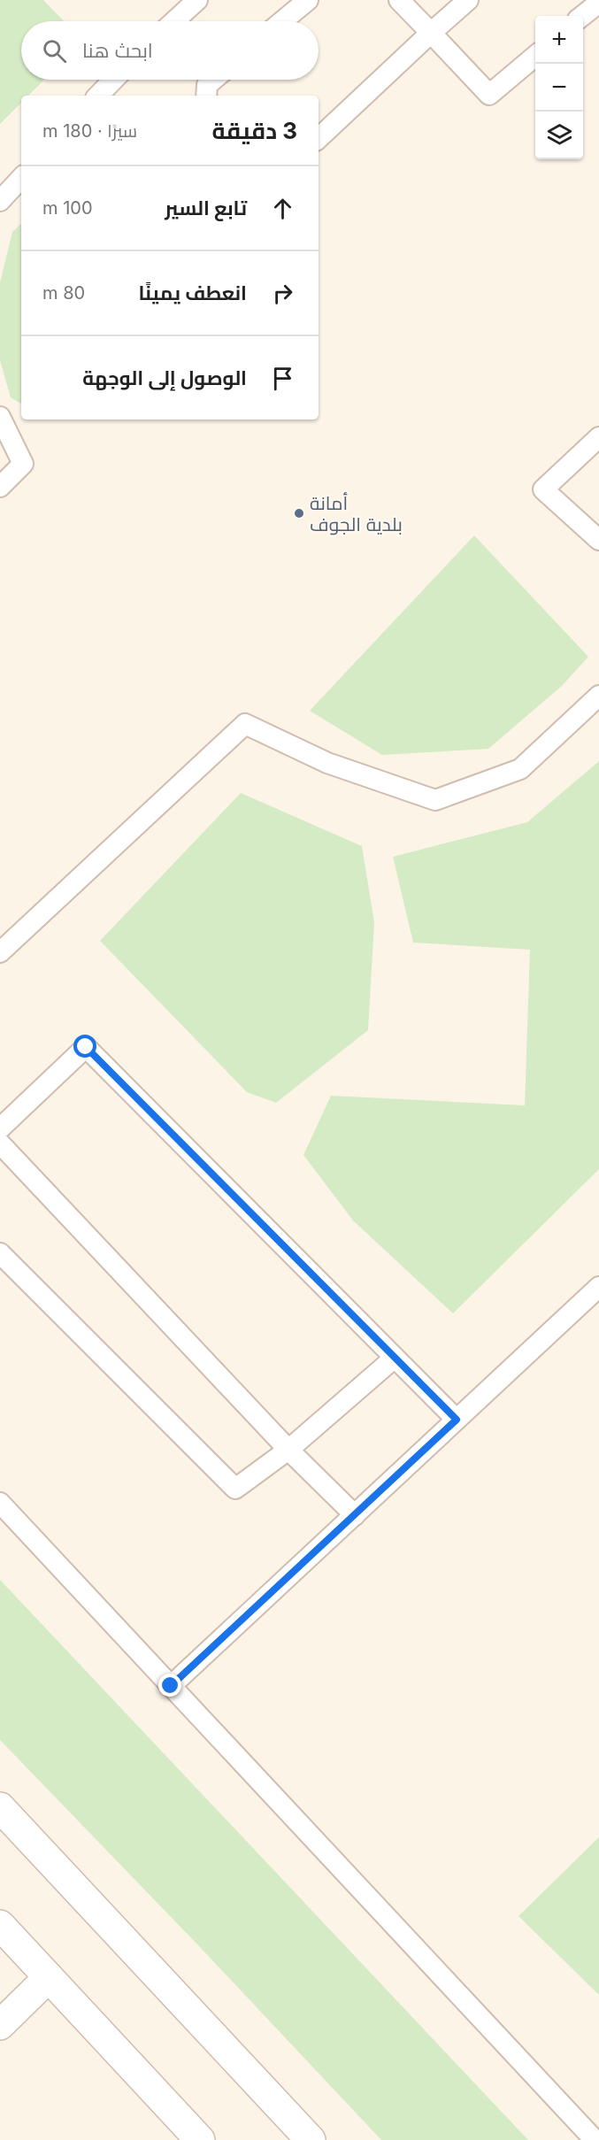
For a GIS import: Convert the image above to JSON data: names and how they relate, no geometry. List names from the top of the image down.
{
  "places": ["أمانة بلدية الجوف"],
  "page": {
    "map_buttons": ["+", "−"],
    "search": "ابحث هنا",
    "heading": ["3 دقيقة", "سيرًا · 180 m"],
    "list": [
      ["تابع السير", "100 m"],
      ["انعطف يمينًا", "80 m"],
      "الوصول إلى الوجهة"
    ]
  }
}
